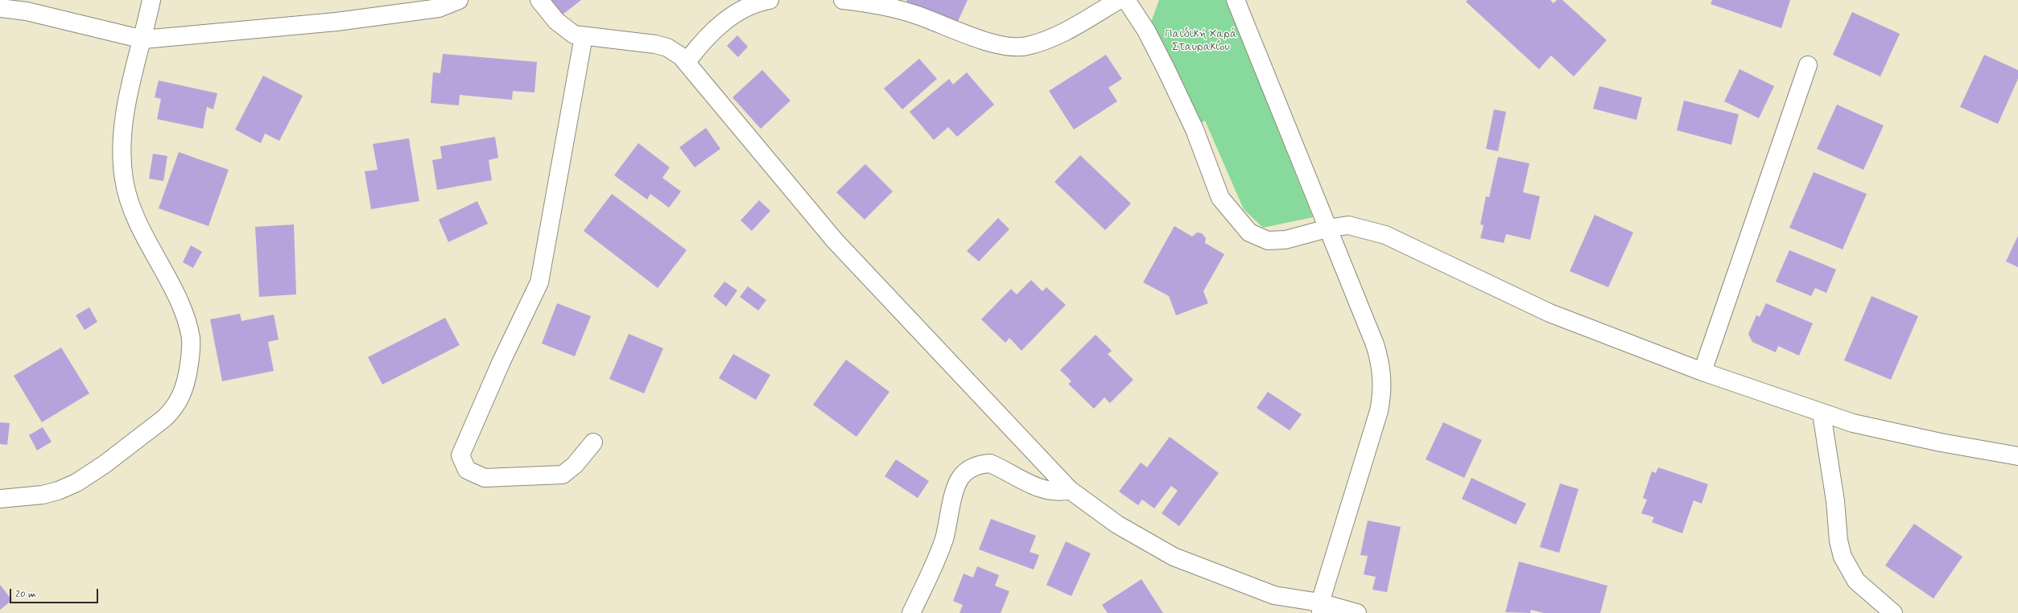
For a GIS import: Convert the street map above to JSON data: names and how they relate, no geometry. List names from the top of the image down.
{
  "parks": ["Παιδική Χαρά Σταυρακίου"],
  "scale_bar": "20 m"
}
